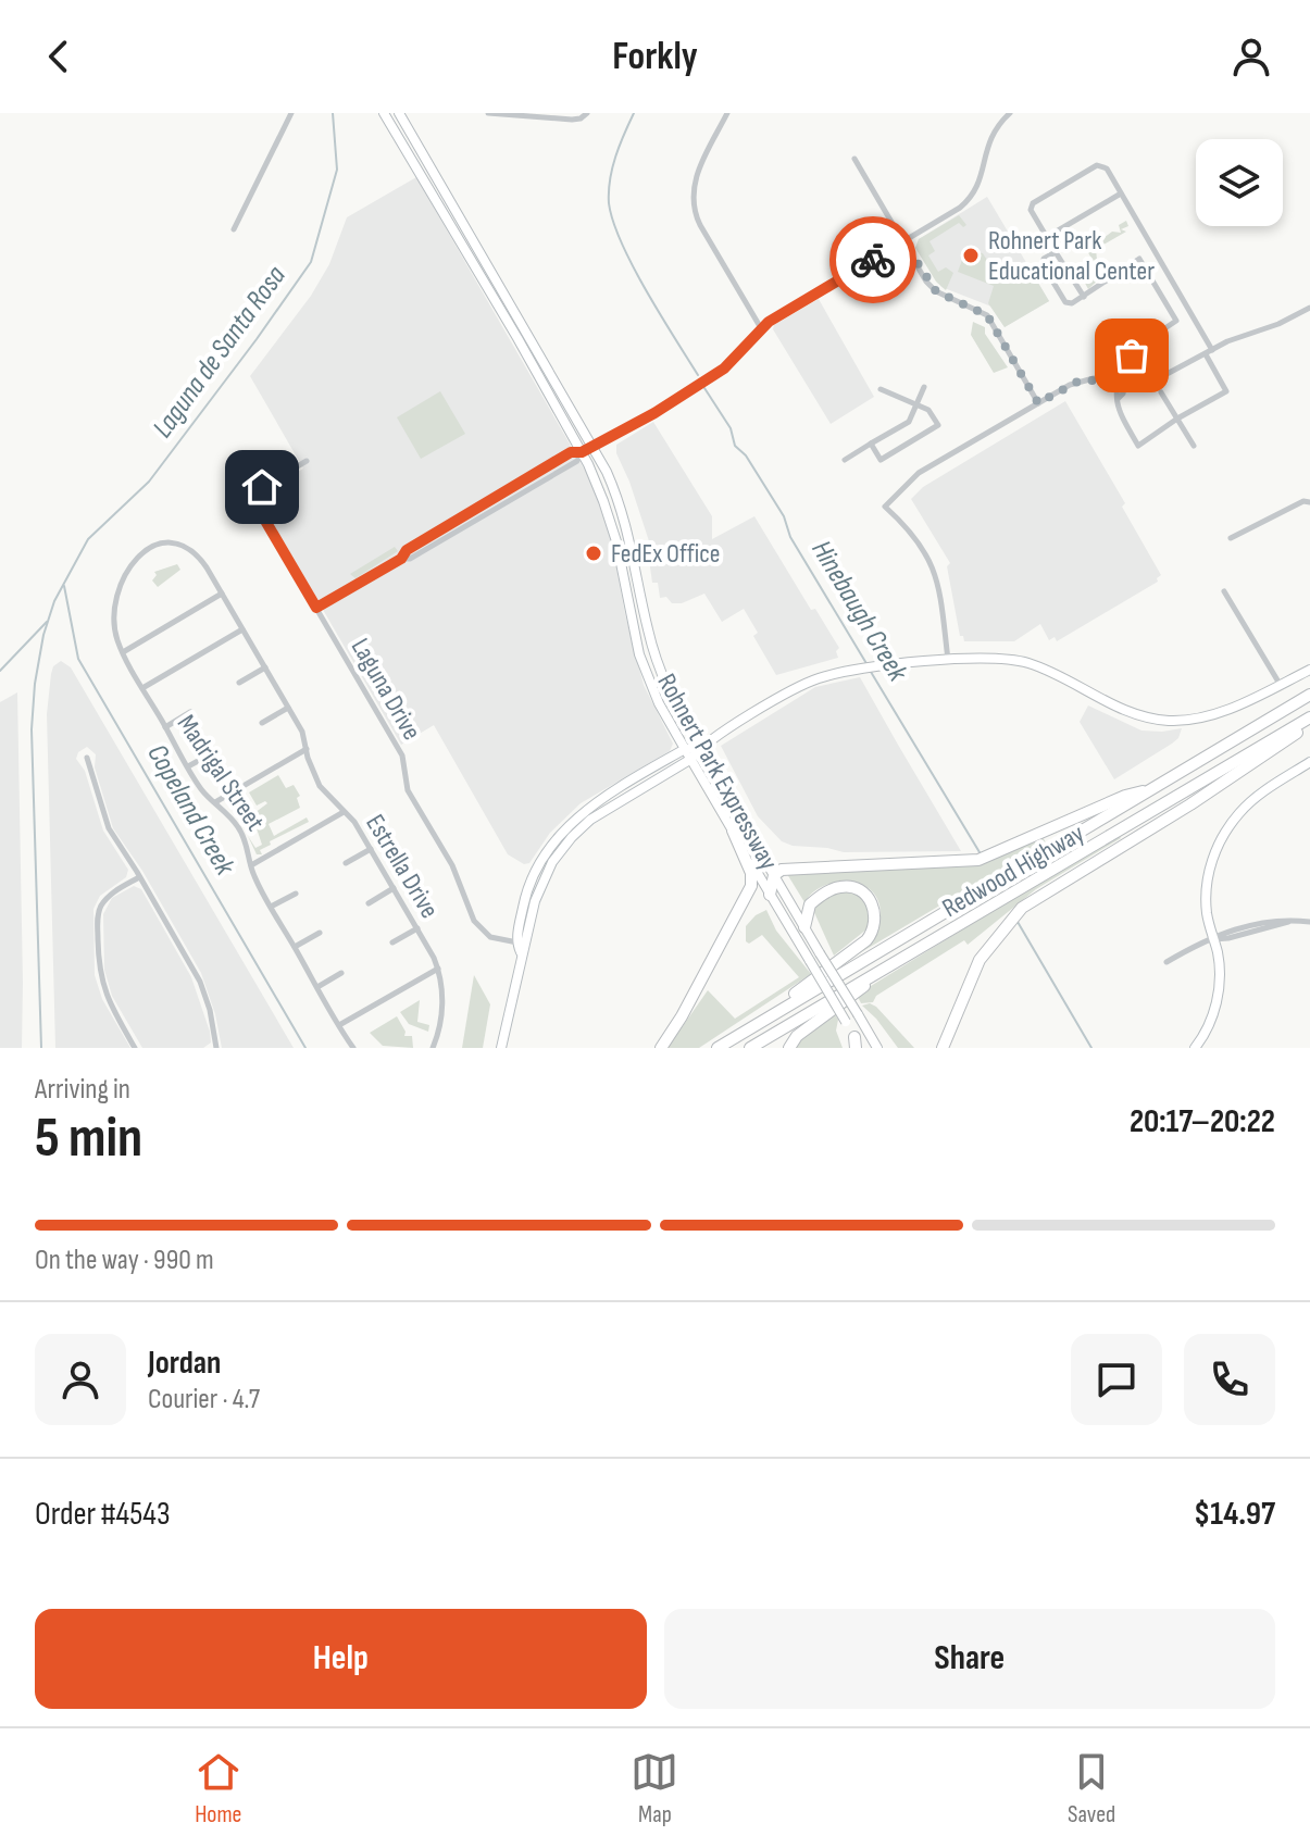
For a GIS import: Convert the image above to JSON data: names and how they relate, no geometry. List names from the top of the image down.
{
  "streets": {
    "highway": ["Redwood Highway"],
    "main road": ["Rohnert Park Expressway"],
    "street": ["Laguna Drive", "Madrigal Street", "Estrella Drive"]
  },
  "crossings": [
    ["Madrigal Street", "Estrella Drive"]
  ],
  "water": ["Laguna de Santa Rosa", "Hinebaugh Creek", "Copeland Creek"],
  "places": ["Rohnert Park Educational Center", "FedEx Office"],
  "page": {
    "header": "Forkly",
    "heading": ["5 min", "Arriving in", "20:17–20:22"],
    "panel": [
      "Jordan",
      "Courier · 4.7",
      "Order #4543",
      "$14.97"
    ],
    "bar": "On the way · 990 m",
    "buttons": ["Help", "Share"],
    "tabs": ["Home", "Map", "Saved"]
  }
}
